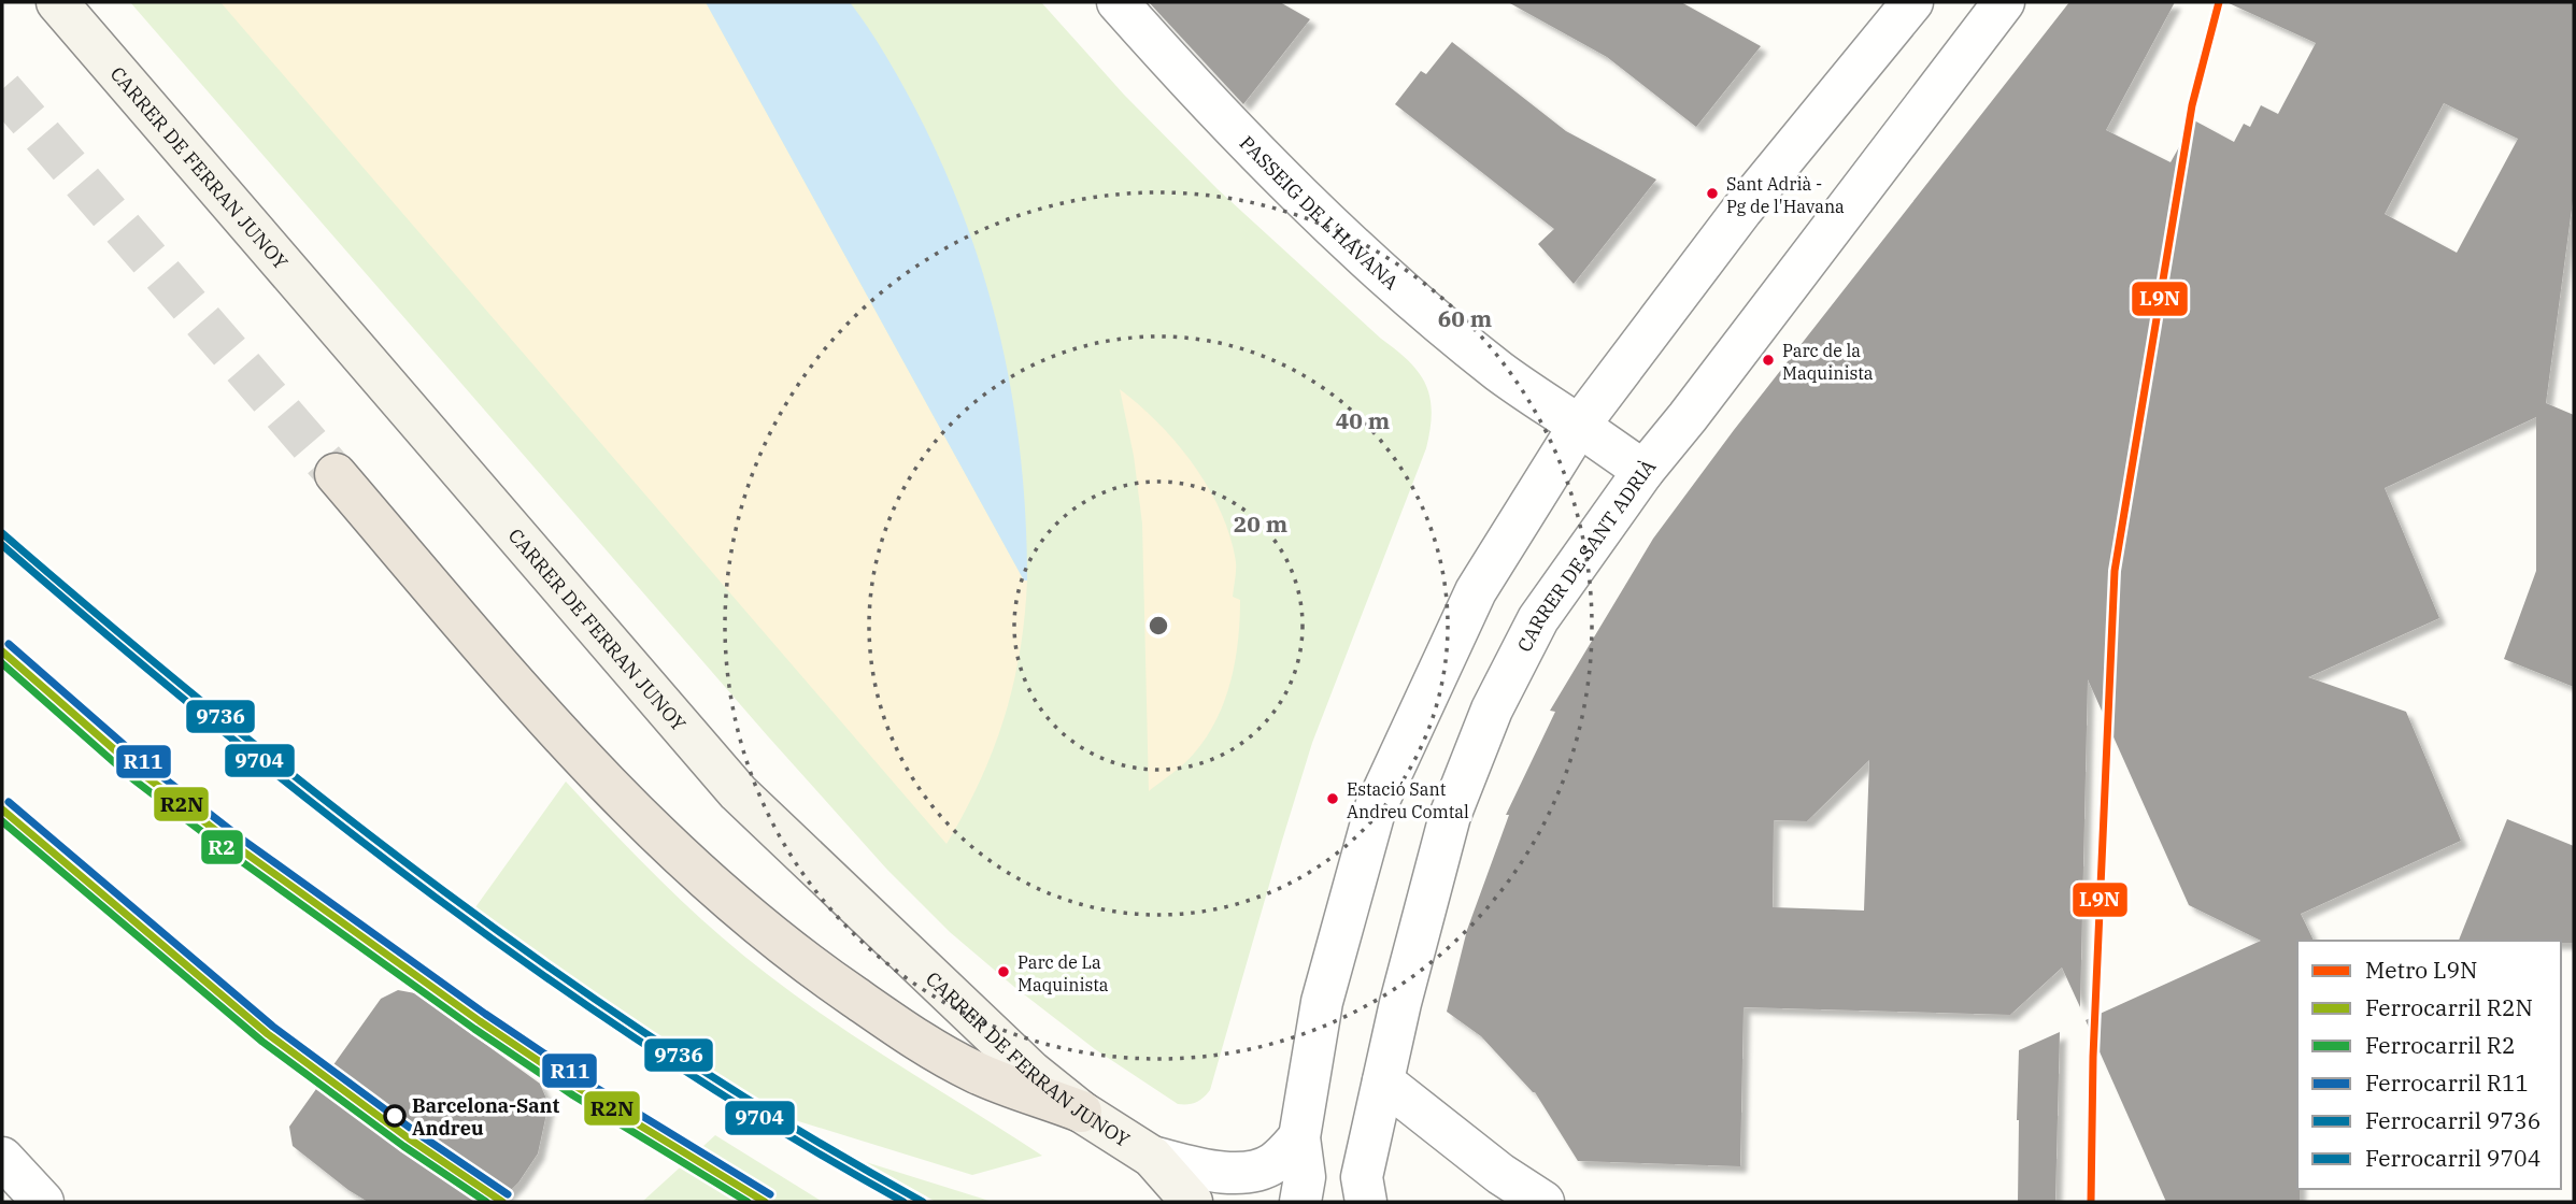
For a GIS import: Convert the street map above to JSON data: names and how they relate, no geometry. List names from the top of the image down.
{
  "streets": {
    "main road": ["CARRER DE FERRAN JUNOY"],
    "street": ["PASSEIG DE L'HAVANA", "CARRER DE SANT ADRIÀ"]
  },
  "crossings": [
    ["PASSEIG DE L'HAVANA", "CARRER DE SANT ADRIÀ"]
  ],
  "places": [
    "Sant Adrià - Pg de l'Havana",
    "Parc de la Maquinista",
    "Estació Sant Andreu Comtal",
    "Parc de La Maquinista",
    "Barcelona-Sant Andreu"
  ],
  "lines": [
    "metro line L9N",
    "rail line 9736",
    "rail line 9704",
    "rail line R11",
    "rail line R2N",
    "rail line R2"
  ],
  "legend": [
    "Metro L9N",
    "Ferrocarril R2N",
    "Ferrocarril R2",
    "Ferrocarril R11",
    "Ferrocarril 9736",
    "Ferrocarril 9704"
  ],
  "rings": ["60 m", "40 m", "20 m"]
}
